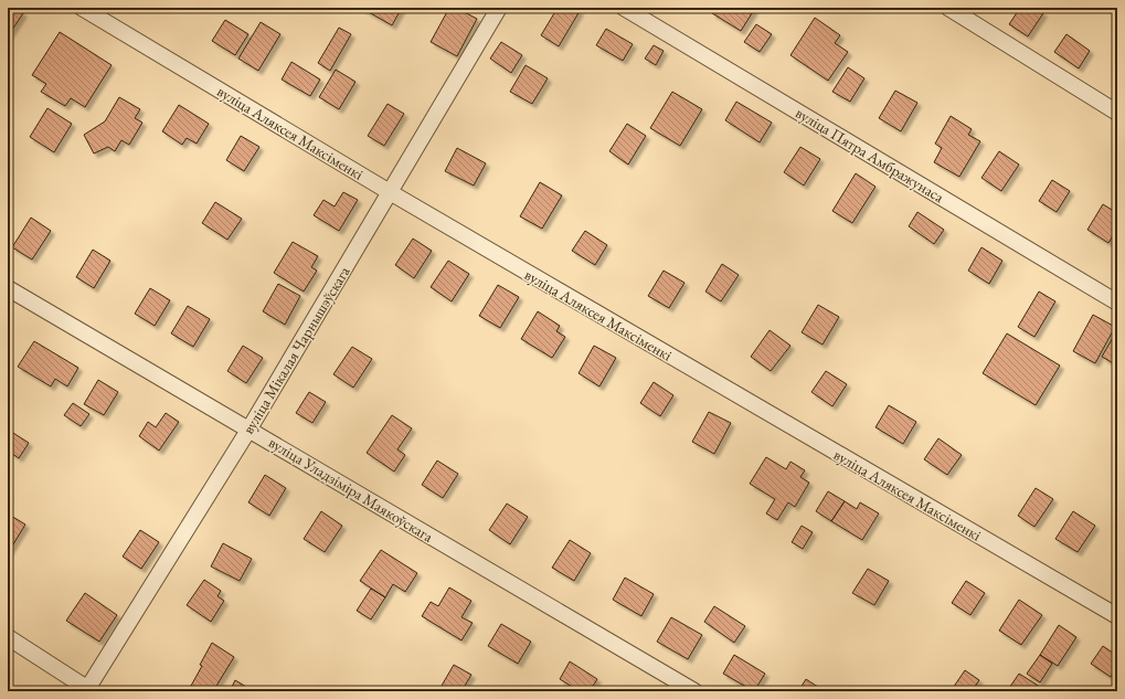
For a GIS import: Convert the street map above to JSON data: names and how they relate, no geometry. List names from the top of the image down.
{
  "streets": {
    "street": [
      "вуліца Аляксея Максіменкі",
      "вуліца Пятра Амбражунаса",
      "вуліца Мікалая Чарнышэўскага",
      "вуліца Уладзіміра Маякоўскага"
    ]
  },
  "crossings": [
    ["вуліца Аляксея Максіменкі", "вуліца Мікалая Чарнышэўскага"],
    ["вуліца Мікалая Чарнышэўскага", "вуліца Уладзіміра Маякоўскага"]
  ]
}
